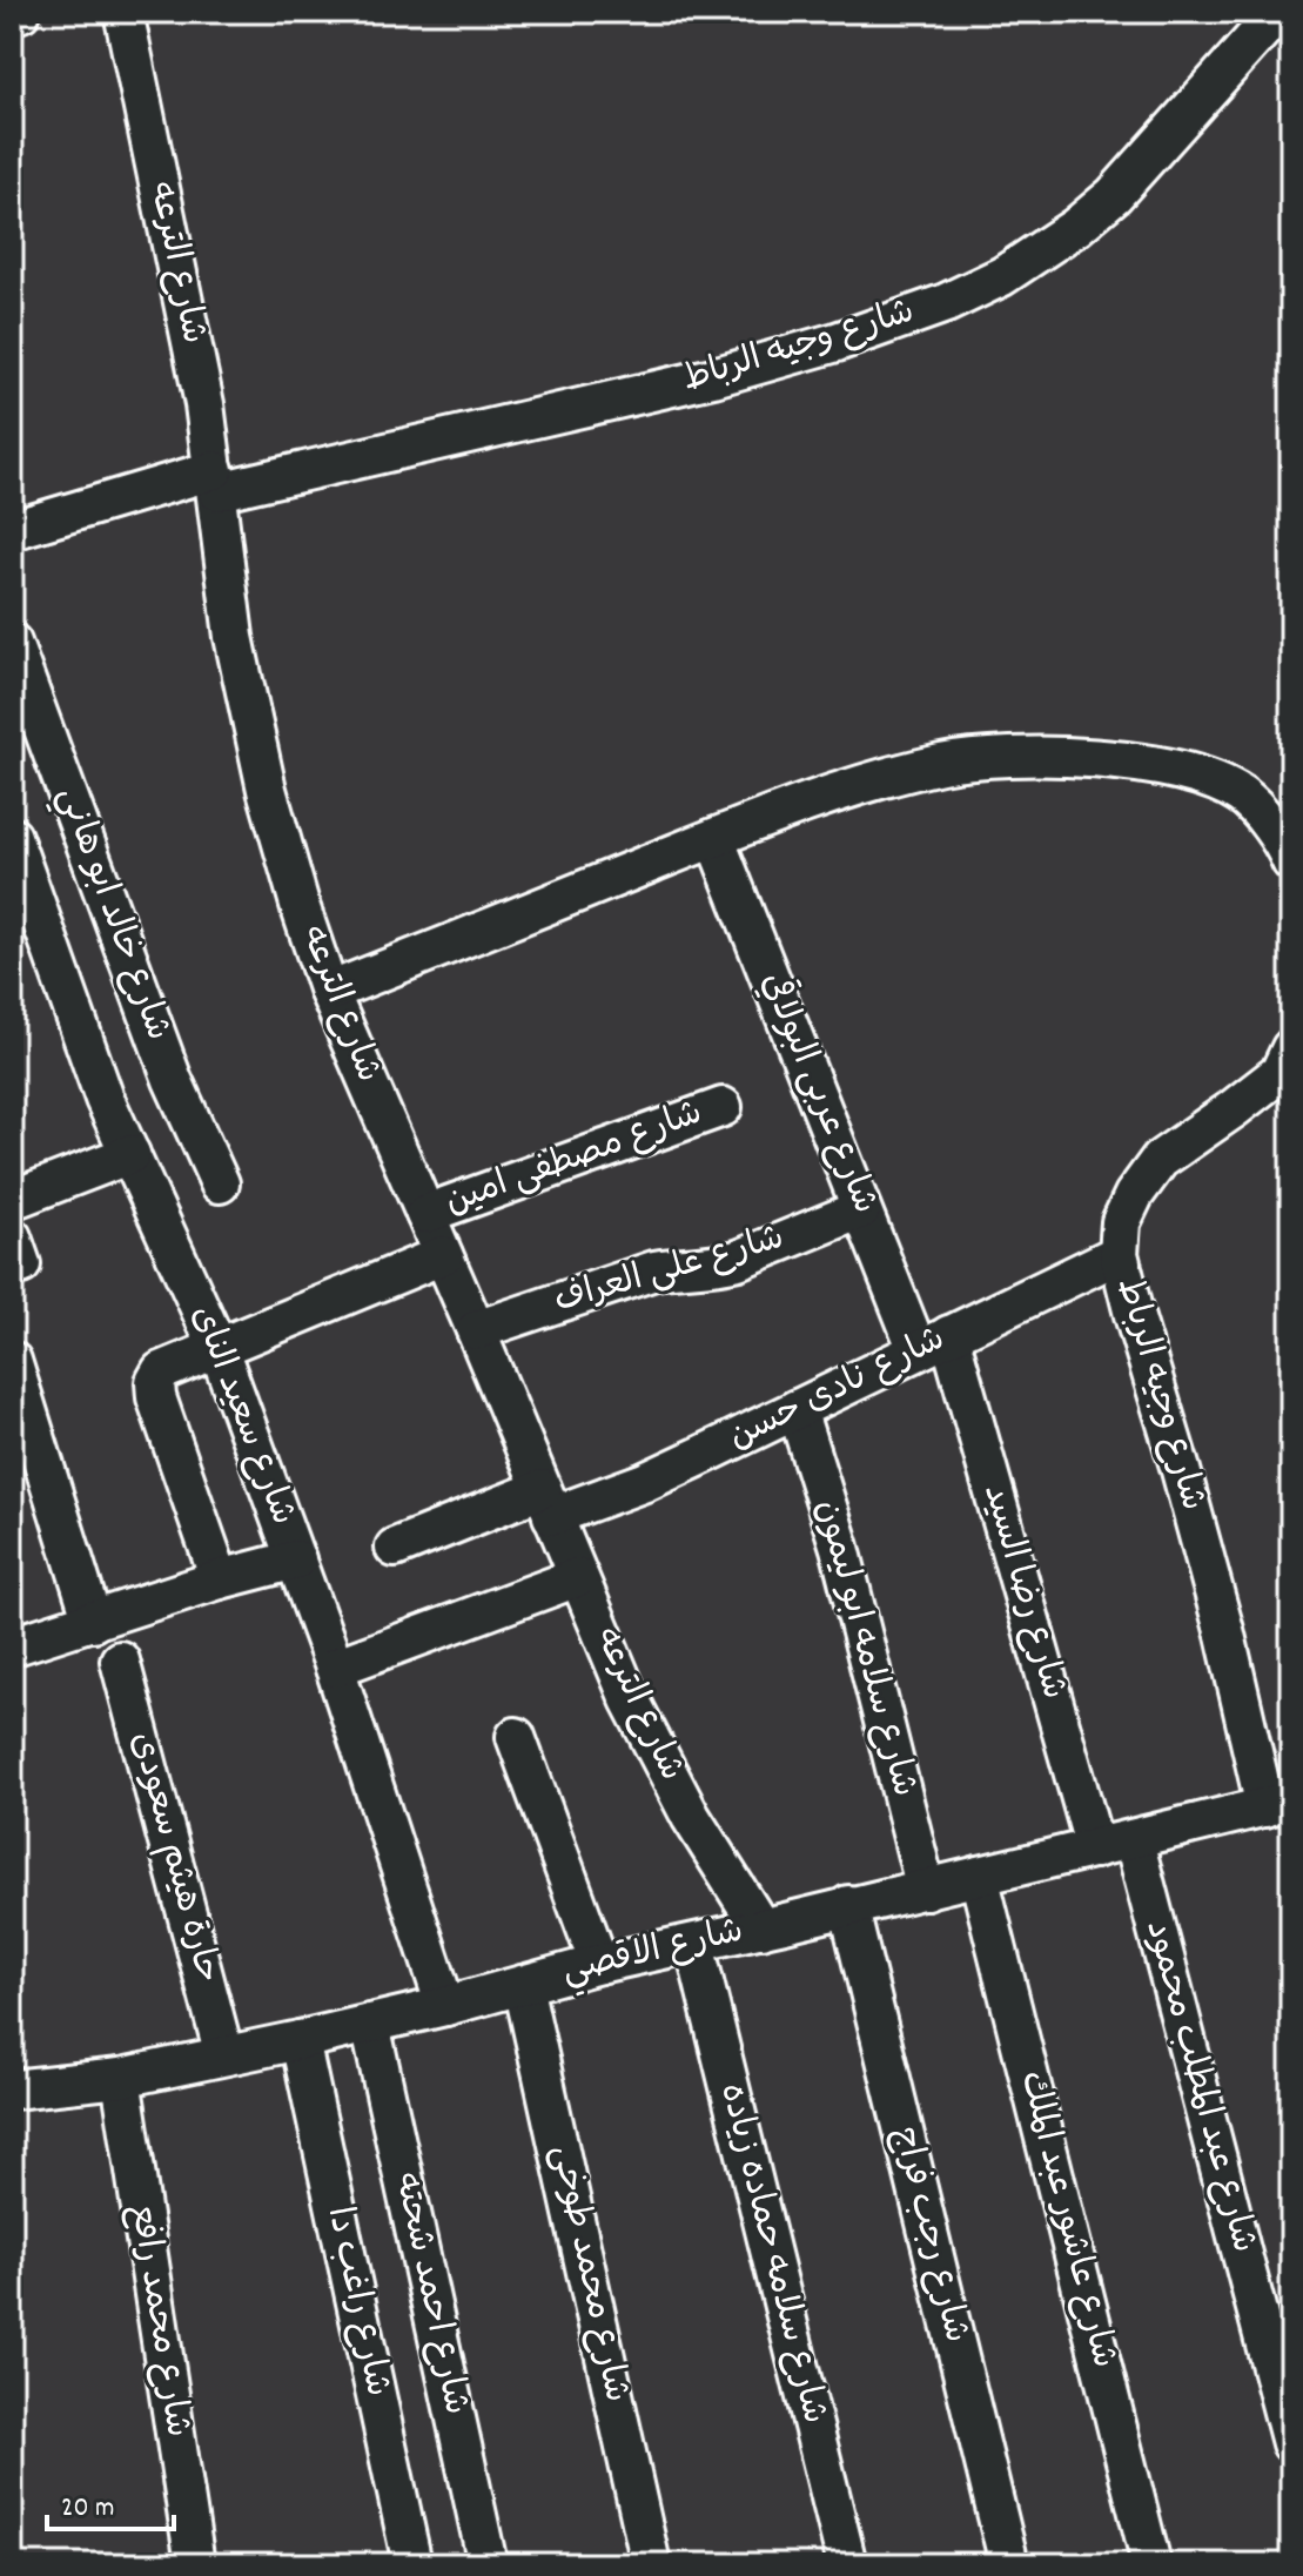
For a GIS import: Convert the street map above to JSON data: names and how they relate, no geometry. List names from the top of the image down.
{
  "streets": {
    "street": [
      "شارع الترعه",
      "شارع وجيه الرباط",
      "شارع خالد ابو هاني",
      "شارع عربى البولاقي",
      "شارع مصطفى امين",
      "شارع على العراف",
      "شارع نادى حسن",
      "شارع سعيد الناى",
      "شارع رضا السيد",
      "شارع سلامه ابو ليمون",
      "حارة هيثم سعودى",
      "شارع الاقصي",
      "شارع عبد المطلب محمود",
      "شارع عاشور عبد الملك",
      "شارع رجب فراج",
      "شارع سلامه حماده زياده",
      "شارع محمد طوخى",
      "شارع احمد شحته",
      "شارع راغب دا",
      "شارع محمد رافع"
    ]
  },
  "crossings": [
    ["شارع الترعه", "شارع وجيه الرباط"],
    ["شارع الترعه", "شارع مصطفى امين"],
    ["شارع الترعه", "شارع على العراف"],
    ["شارع الترعه", "شارع نادى حسن"],
    ["شارع الترعه", "شارع الاقصي"],
    ["شارع وجيه الرباط", "شارع نادى حسن"],
    ["شارع وجيه الرباط", "شارع الاقصي"],
    ["شارع عربى البولاقي", "شارع على العراف"],
    ["شارع عربى البولاقي", "شارع نادى حسن"],
    ["شارع عربى البولاقي", "شارع رضا السيد"],
    ["شارع نادى حسن", "شارع رضا السيد"],
    ["شارع نادى حسن", "شارع سلامه ابو ليمون"],
    ["شارع سعيد الناى", "شارع الاقصي"],
    ["شارع رضا السيد", "شارع الاقصي"],
    ["شارع سلامه ابو ليمون", "شارع الاقصي"],
    ["حارة هيثم سعودى", "شارع الاقصي"],
    ["شارع الاقصي", "شارع عبد المطلب محمود"],
    ["شارع الاقصي", "شارع عاشور عبد الملك"],
    ["شارع الاقصي", "شارع رجب فراج"],
    ["شارع الاقصي", "شارع سلامه حماده زياده"],
    ["شارع الاقصي", "شارع محمد طوخى"],
    ["شارع الاقصي", "شارع احمد شحته"],
    ["شارع الاقصي", "شارع راغب دا"],
    ["شارع الاقصي", "شارع محمد رافع"]
  ],
  "scale_bar": "20 m"
}
